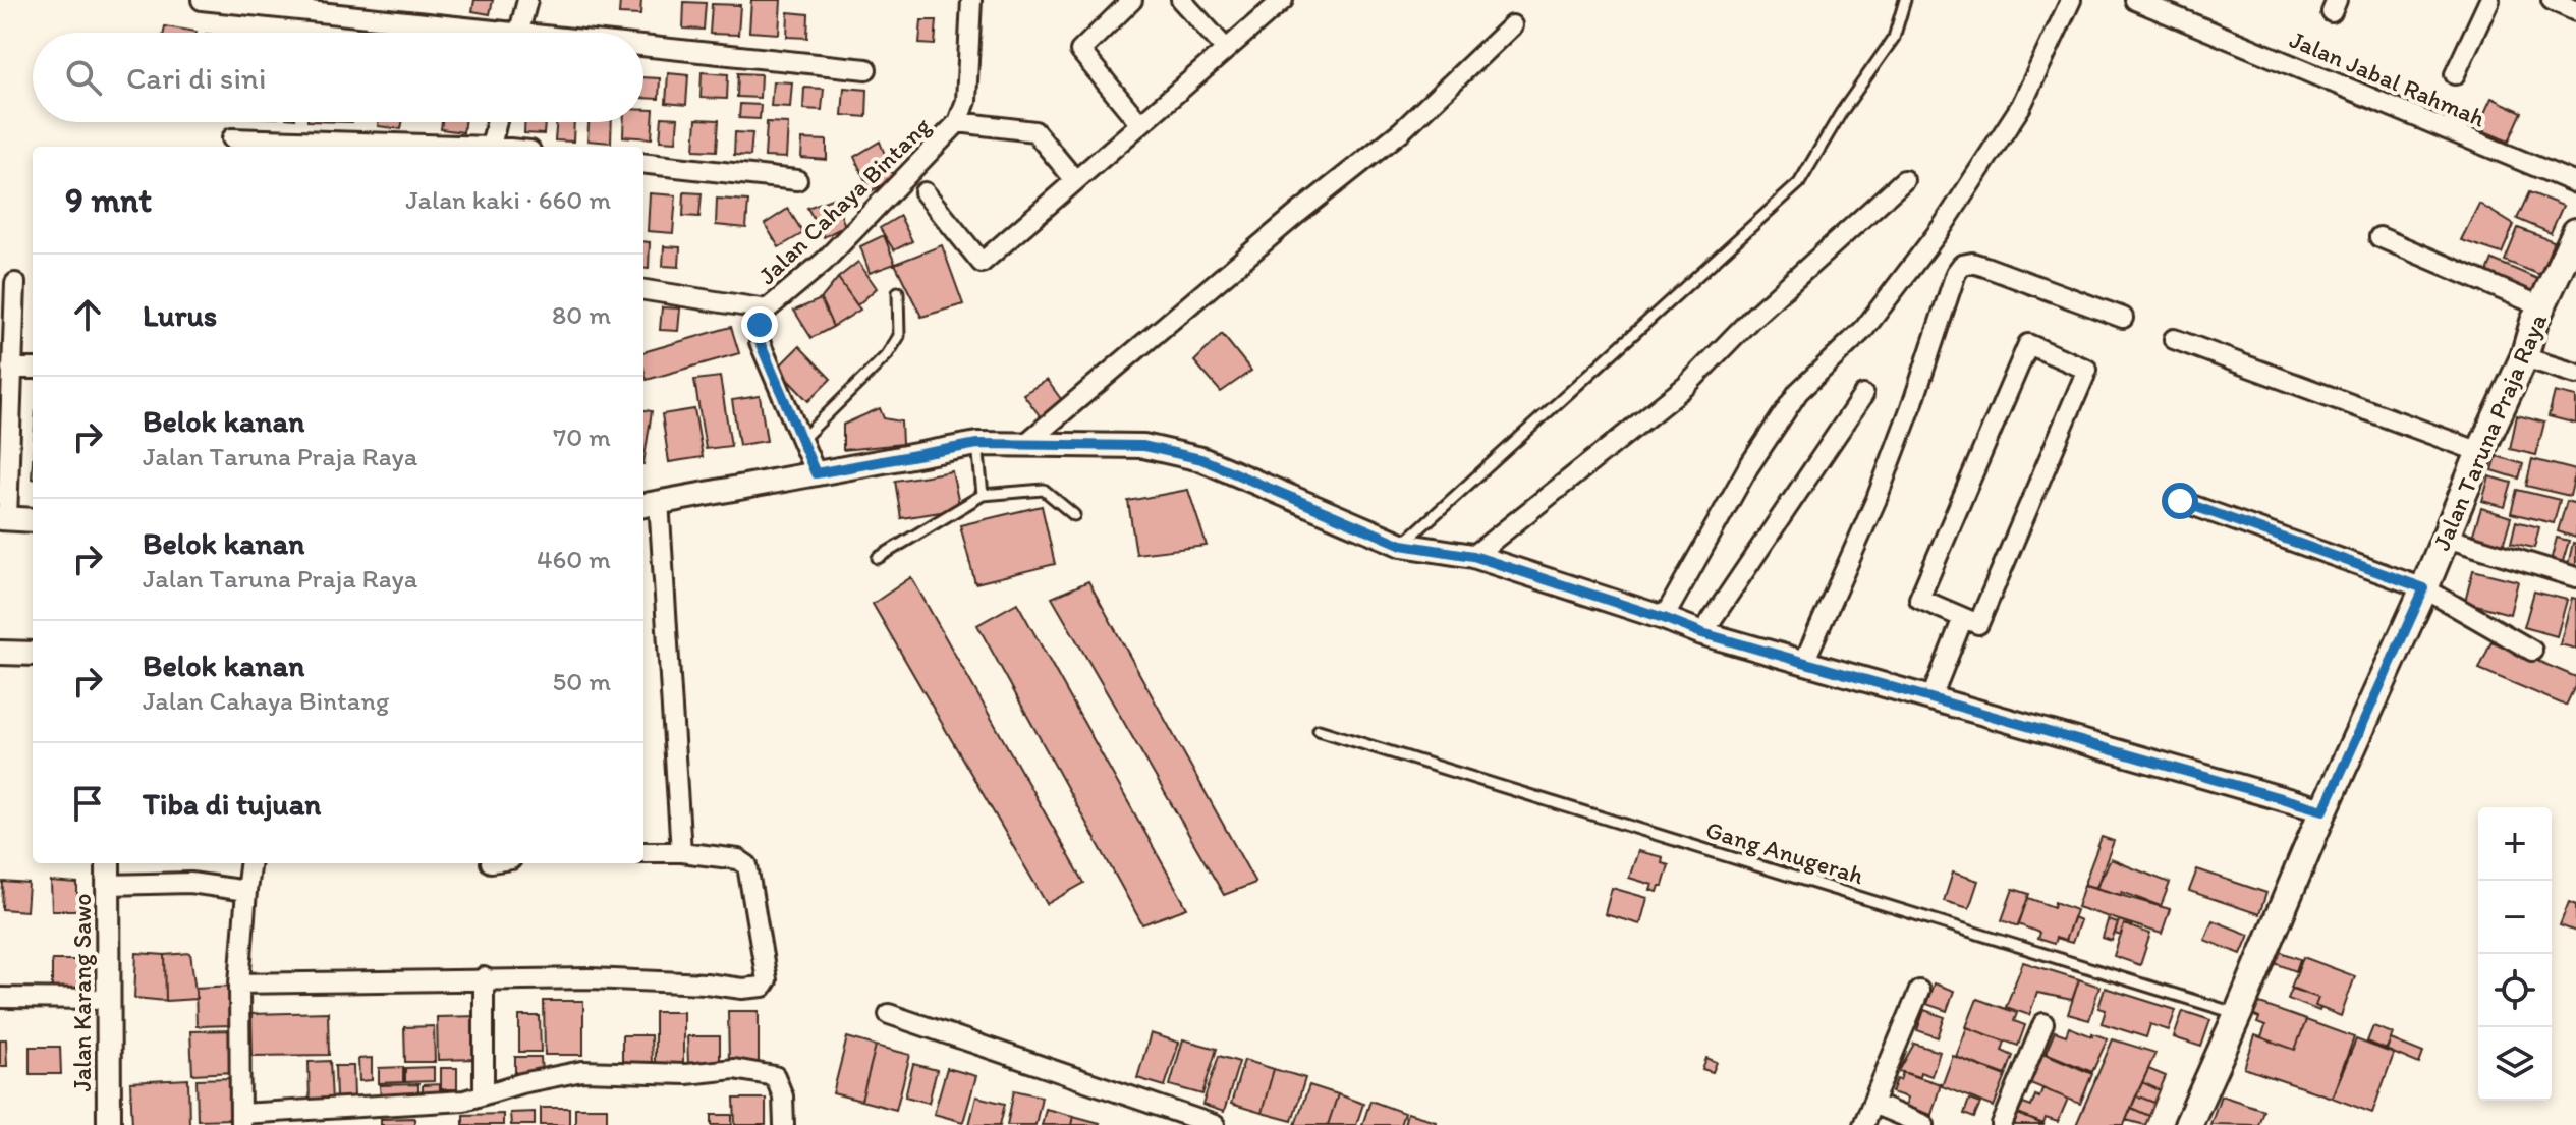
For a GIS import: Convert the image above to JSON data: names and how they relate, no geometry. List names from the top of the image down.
{
  "streets": {
    "main road": ["Jalan Taruna Praja Raya"],
    "street": ["Jalan Jabal Rahmah", "Jalan Cahaya Bintang", "Jalan Karang Sawo"],
    "lane": ["Gang Anugerah"]
  },
  "crossings": [
    ["Jalan Taruna Praja Raya", "Gang Anugerah"]
  ],
  "page": {
    "search": "Cari di sini",
    "heading": ["9 mnt", "Jalan kaki · 660 m"],
    "list": [
      ["Lurus", "80 m"],
      ["Belok kanan", "Jalan Taruna Praja Raya", "70 m"],
      ["Belok kanan", "Jalan Taruna Praja Raya", "460 m"],
      ["Belok kanan", "Jalan Cahaya Bintang", "50 m"],
      "Tiba di tujuan"
    ],
    "map_buttons": ["+", "−"]
  }
}
